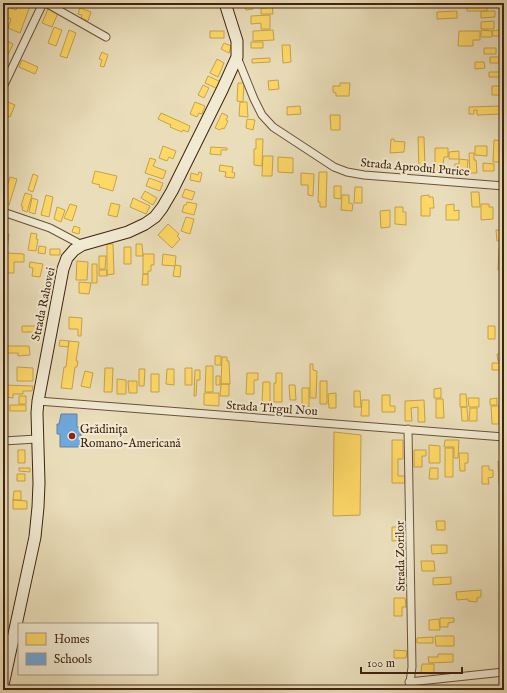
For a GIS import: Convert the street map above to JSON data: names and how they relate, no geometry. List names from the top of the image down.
{
  "streets": {
    "main road": ["Strada Rahovei"],
    "street": ["Strada Aprodul Purice", "Strada Tîrgul Nou", "Strada Zorilor"]
  },
  "crossings": [
    ["Strada Aprodul Purice", "Strada Rahovei"],
    ["Strada Rahovei", "Strada Tîrgul Nou"],
    ["Strada Tîrgul Nou", "Strada Zorilor"]
  ],
  "places": ["Grădinița Romano-Americană"],
  "legend": ["Homes", "Schools"],
  "scale_bar": "100 m"
}
